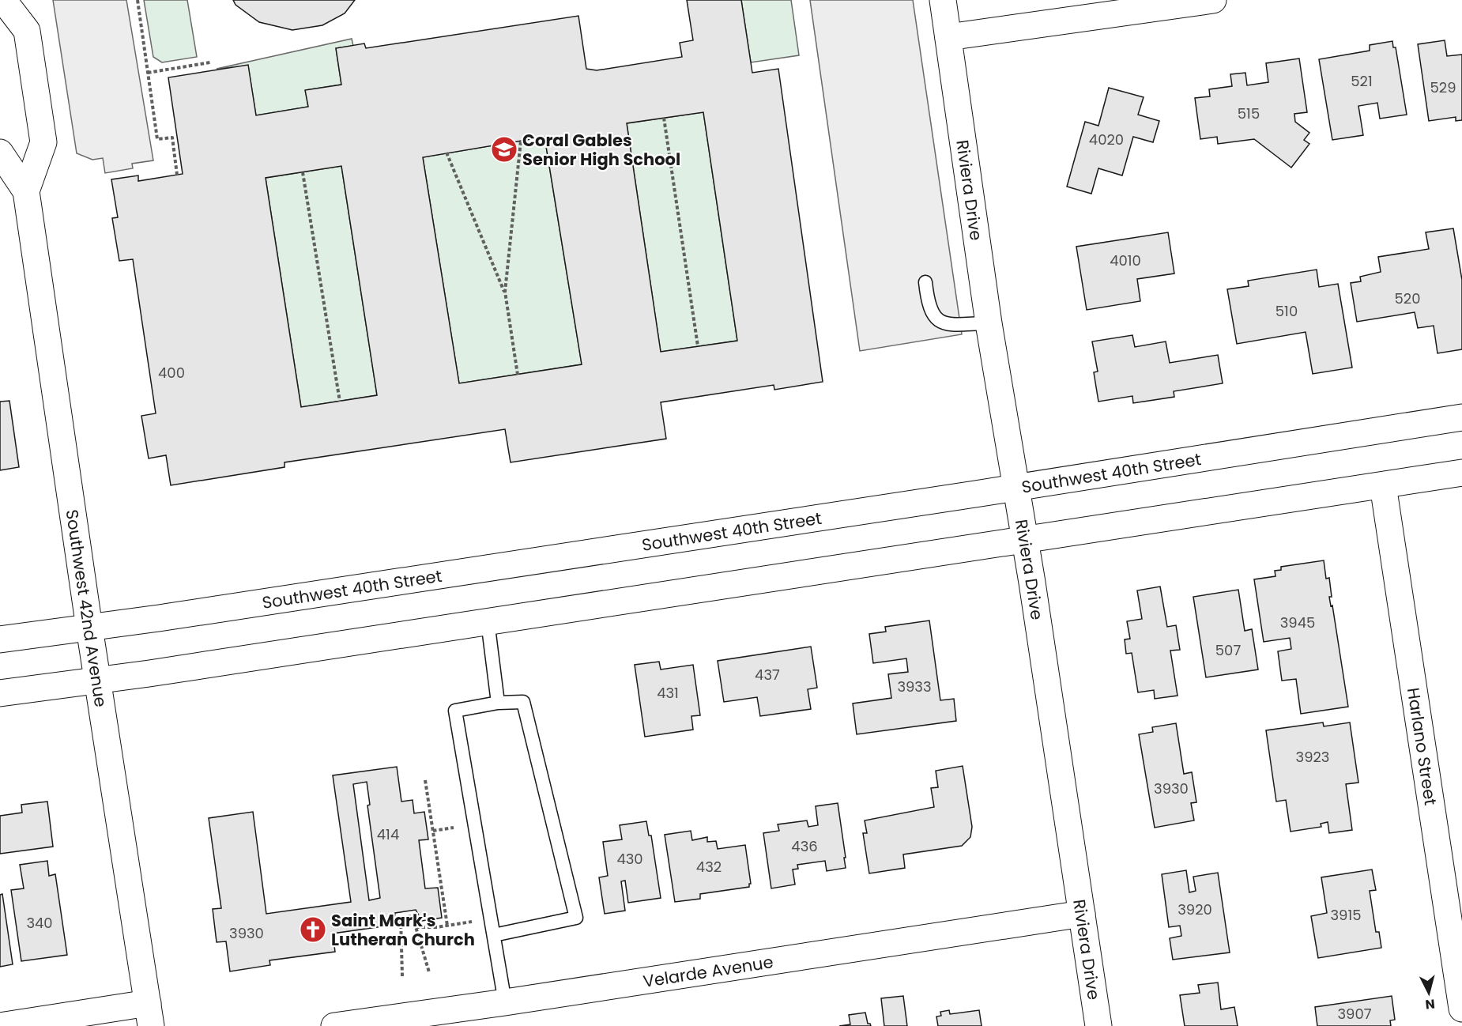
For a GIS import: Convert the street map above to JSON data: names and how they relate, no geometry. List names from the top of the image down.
{
  "streets": {
    "main road": [
      "Riviera Drive",
      "Southwest 40th Street",
      "Southwest 42nd Avenue",
      "Harlano Street",
      "Velarde Avenue"
    ]
  },
  "crossings": [
    ["Riviera Drive", "Southwest 40th Street"],
    ["Riviera Drive", "Velarde Avenue"],
    ["Southwest 40th Street", "Southwest 42nd Avenue"]
  ],
  "places": {
    "school or university": ["Coral Gables Senior High School"],
    "church": ["Saint Mark's Lutheran Church"]
  },
  "house_numbers": [
    "521",
    "529",
    "515",
    "4020",
    "4010",
    "520",
    "510",
    "400",
    "3945",
    "507",
    "437",
    "3933",
    "431",
    "3923",
    "3930",
    "414",
    "436",
    "430",
    "432",
    "3920",
    "3915",
    "340",
    "3930",
    "3907"
  ],
  "north": "bottom"
}
